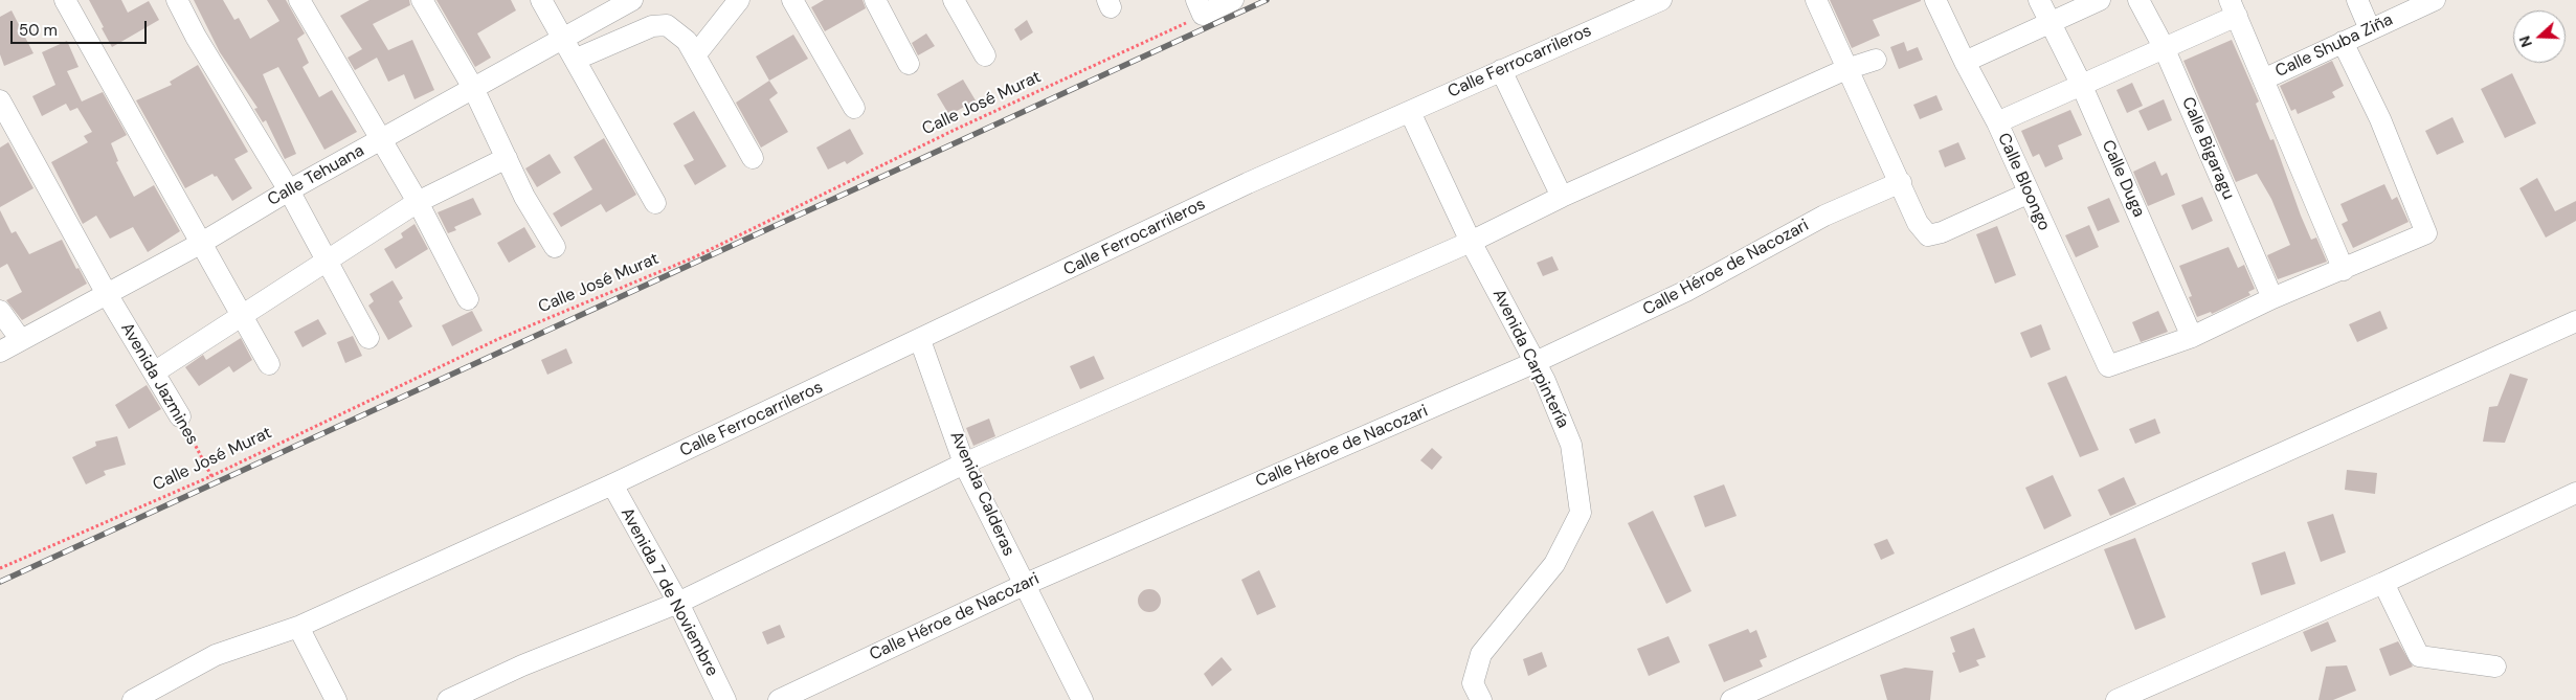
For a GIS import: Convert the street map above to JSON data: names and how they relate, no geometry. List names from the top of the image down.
{
  "streets": {
    "street": [
      "Calle Shuba Ziña",
      "Calle Ferrocarrileros",
      "Calle Bigaragu",
      "Calle Tehuana",
      "Calle Duga",
      "Calle Bloongo",
      "Calle Héroe de Nacozari",
      "Avenida Carpintería",
      "Avenida Jazmines",
      "Avenida Calderas",
      "Avenida 7 de Noviembre"
    ],
    "path": ["Calle José Murat"]
  },
  "crossings": [
    ["Calle Ferrocarrileros", "Avenida Carpintería"],
    ["Calle Ferrocarrileros", "Avenida Calderas"],
    ["Calle Ferrocarrileros", "Avenida 7 de Noviembre"],
    ["Calle José Murat", "Avenida Jazmines"],
    ["Calle Tehuana", "Avenida Jazmines"],
    ["Calle Duga", "Calle Bloongo"],
    ["Calle Héroe de Nacozari", "Avenida Carpintería"],
    ["Calle Héroe de Nacozari", "Avenida Calderas"]
  ],
  "scale_bar": "50 m",
  "north": "left"
}
